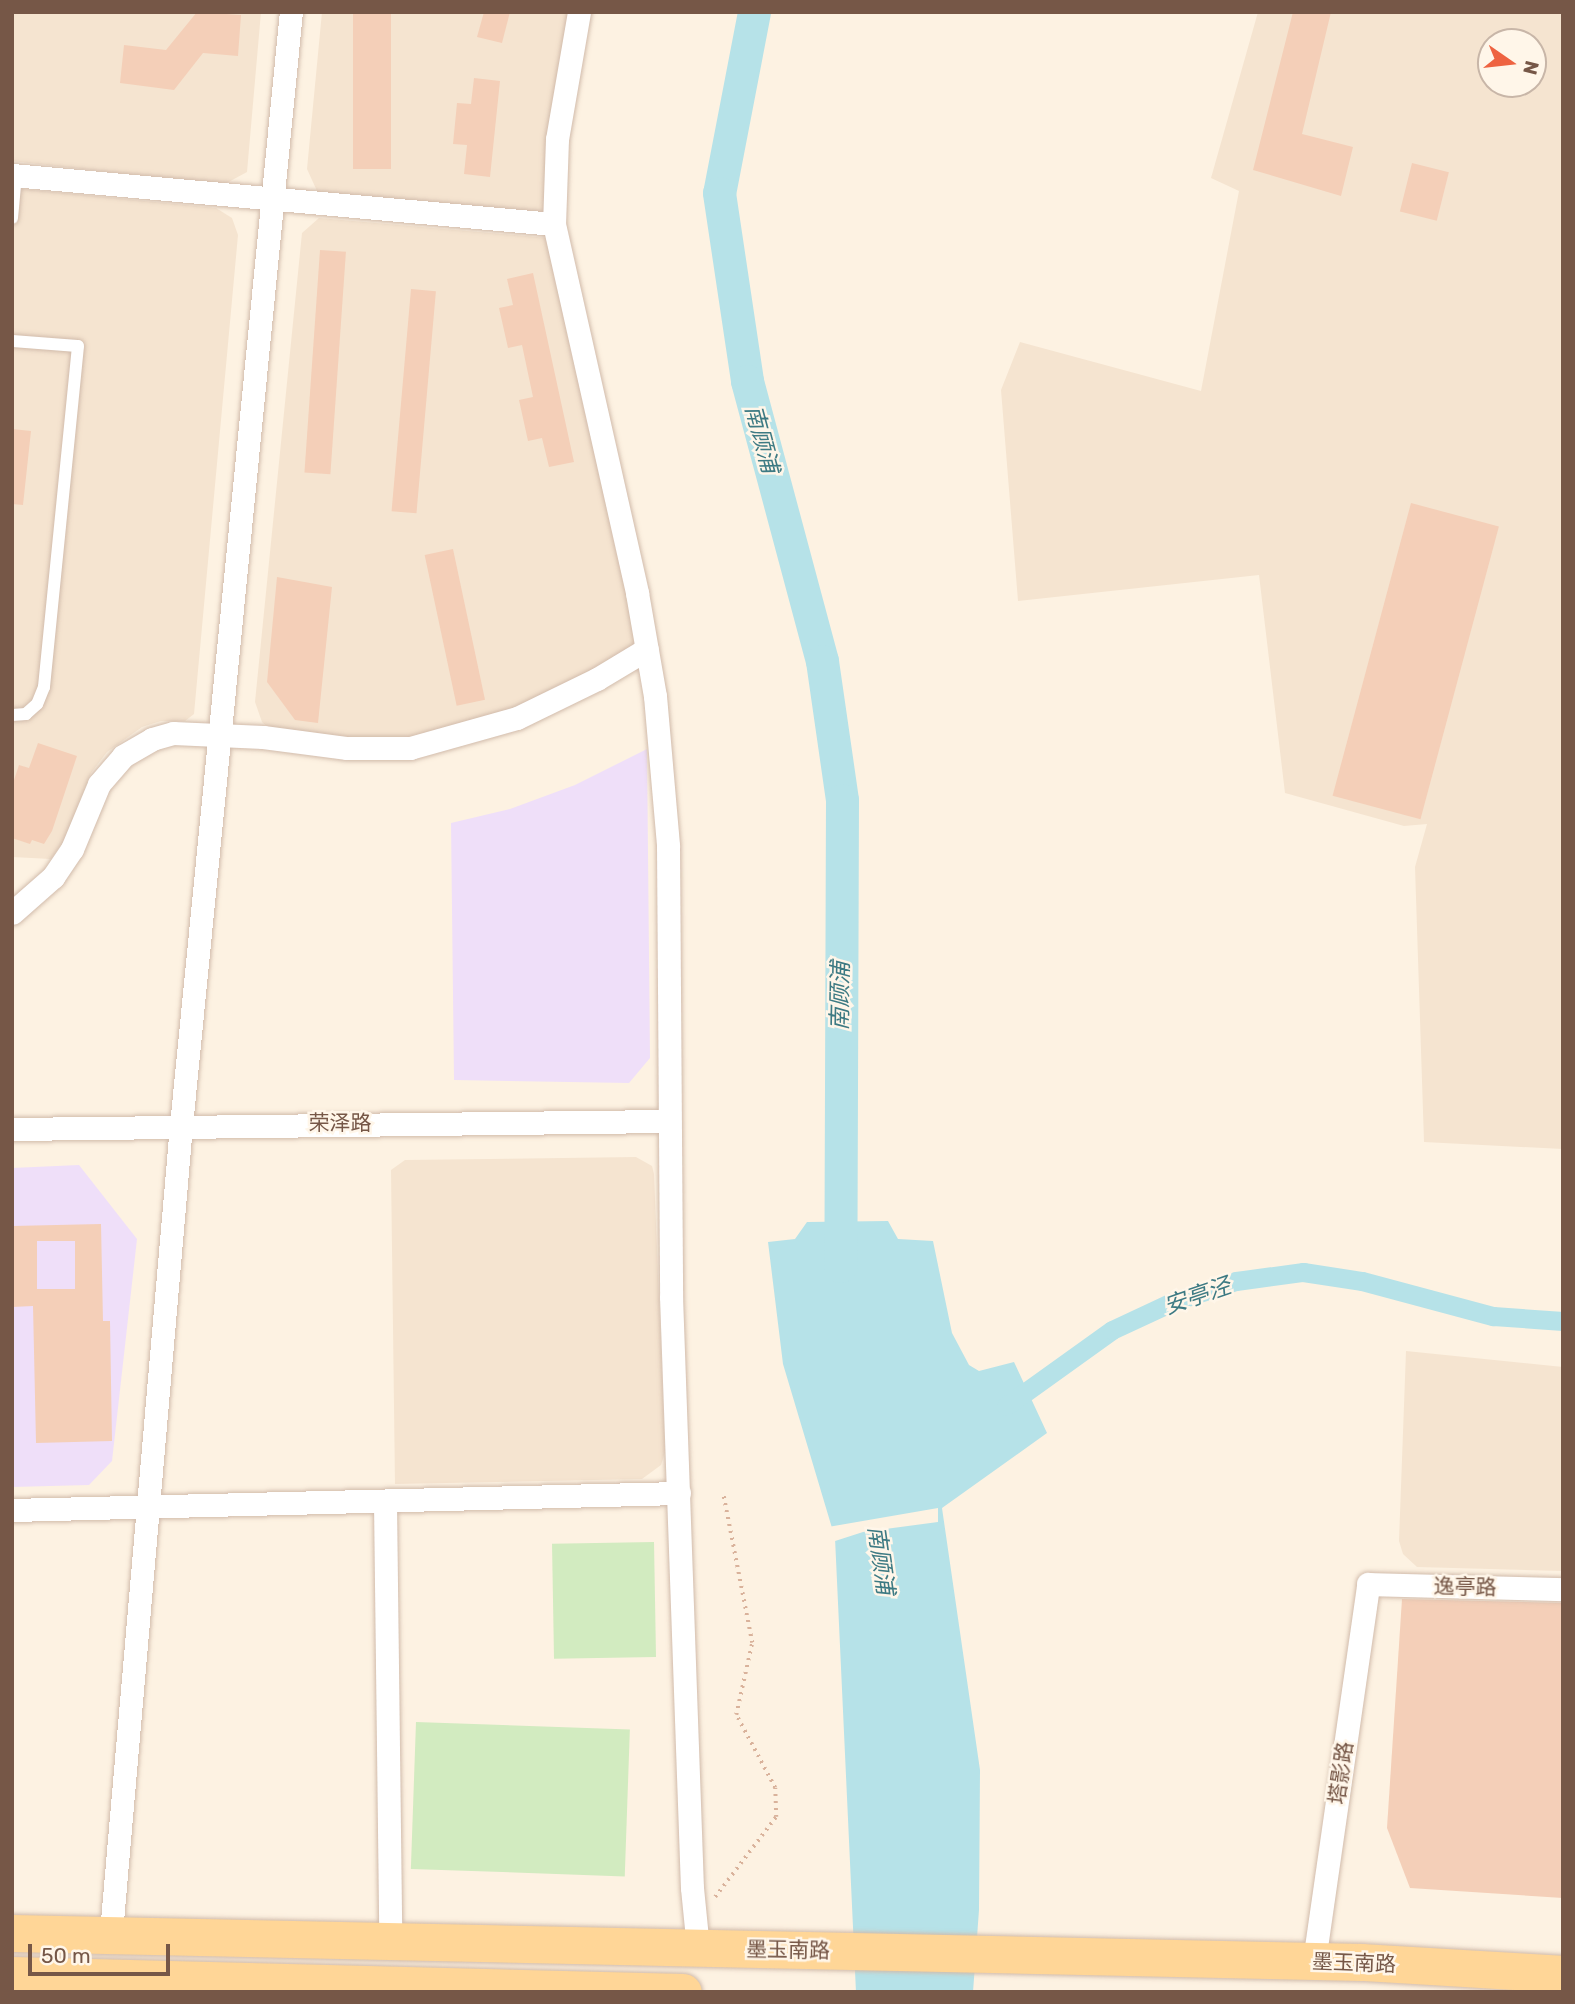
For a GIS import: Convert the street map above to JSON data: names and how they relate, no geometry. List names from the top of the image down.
{
  "streets": {
    "main road": ["墨玉南路"],
    "street": ["荣泽路", "逸亭路", "塔影路"]
  },
  "crossings": [
    ["逸亭路", "塔影路"],
    ["塔影路", "墨玉南路"]
  ],
  "water": ["南顾浦", "安亭泾"],
  "scale_bar": "50 m",
  "north": "right"
}
